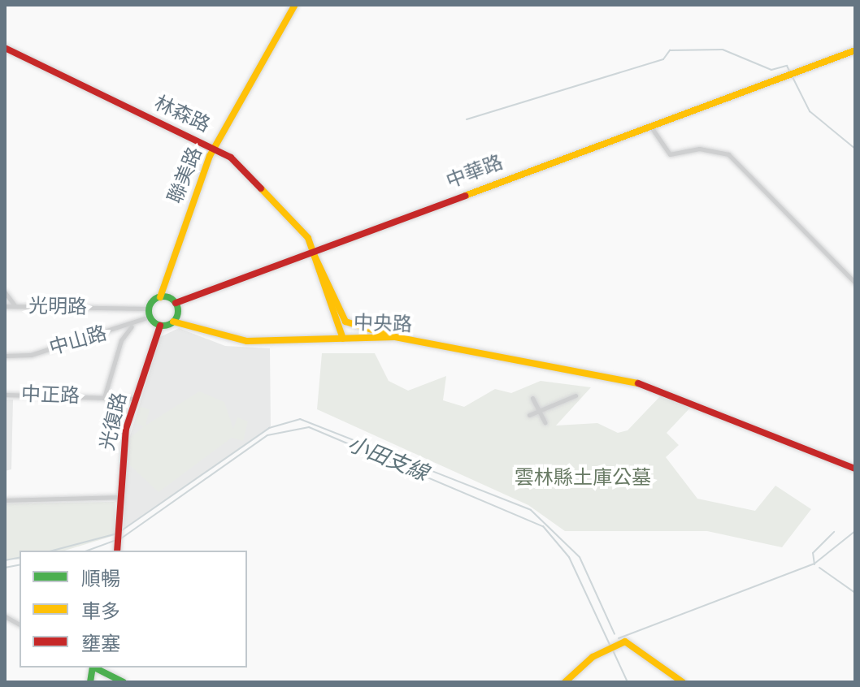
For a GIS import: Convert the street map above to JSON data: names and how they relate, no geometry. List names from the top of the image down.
{
  "streets": {
    "main road": [
      "林森路",
      "中華路",
      "聯美路",
      "中央路",
      "光復路"
    ],
    "street": ["光明路", "中山路", "中正路"]
  },
  "crossings": [
    ["林森路", "中華路"],
    ["林森路", "聯美路"],
    ["林森路", "中央路"],
    ["中華路", "聯美路"],
    ["中華路", "光明路"],
    ["中華路", "中央路"],
    ["中華路", "中山路"],
    ["中華路", "光復路"],
    ["聯美路", "光明路"],
    ["聯美路", "中央路"],
    ["聯美路", "中山路"],
    ["聯美路", "光復路"],
    ["光明路", "中央路"],
    ["光明路", "中山路"],
    ["光明路", "光復路"],
    ["中央路", "中山路"],
    ["中央路", "光復路"],
    ["中山路", "光復路"],
    ["中正路", "光復路"]
  ],
  "water": ["小田支線"],
  "parks": ["雲林縣土庫公墓"],
  "legend": ["順暢", "車多", "壅塞"]
}
